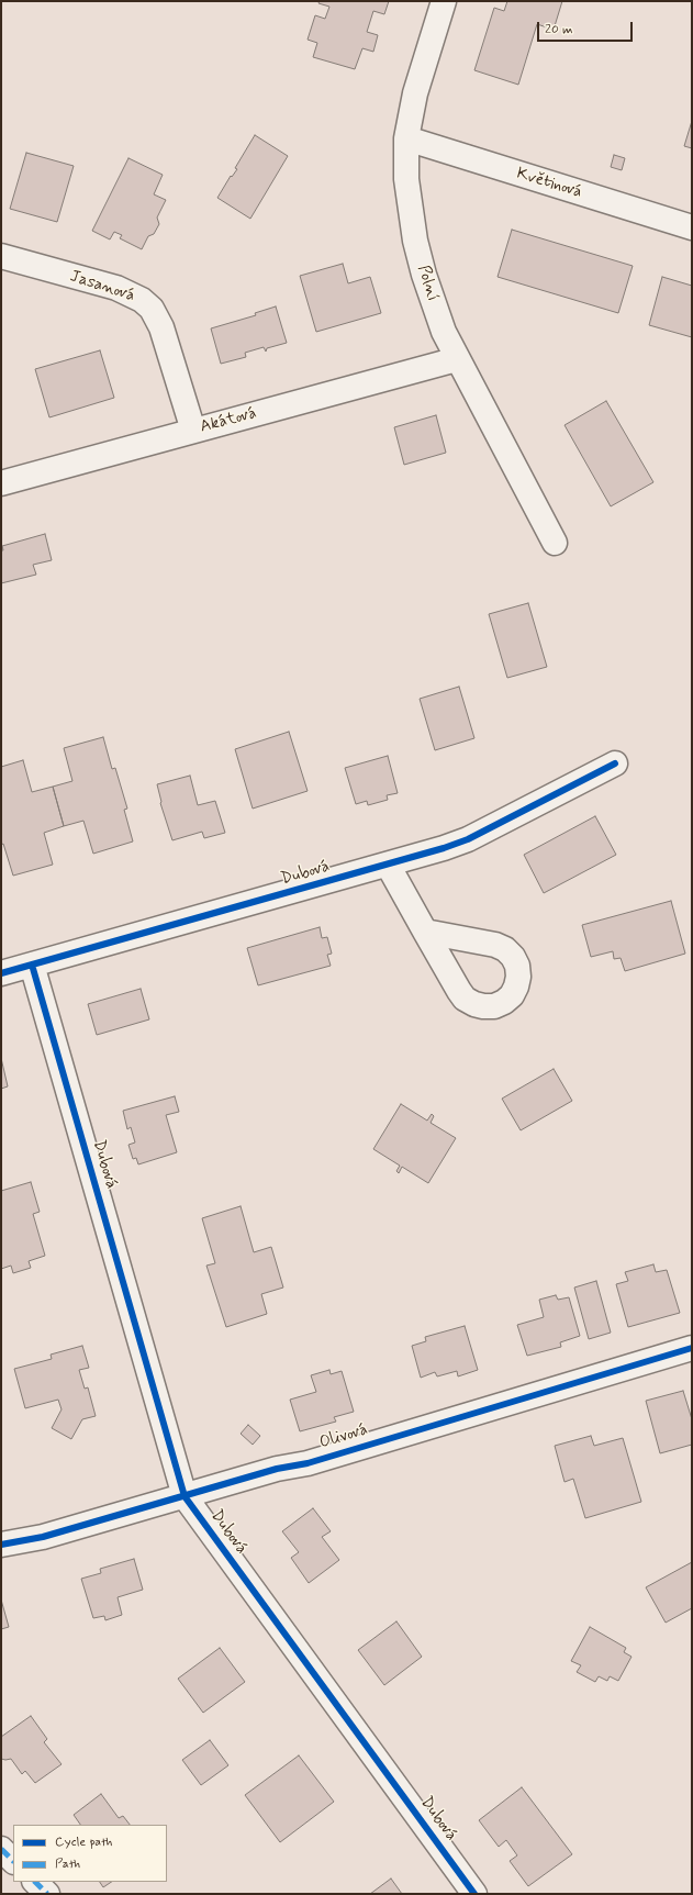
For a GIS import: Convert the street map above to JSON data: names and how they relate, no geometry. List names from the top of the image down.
{
  "streets": {
    "street": [
      "Květinová",
      "Polní",
      "Jasanová",
      "Akátová",
      "Dubová",
      "Olivová"
    ]
  },
  "crossings": [
    ["Květinová", "Polní"],
    ["Polní", "Akátová"],
    ["Jasanová", "Akátová"],
    ["Dubová", "Olivová"]
  ],
  "legend": ["Cycle path", "Path"],
  "scale_bar": "20 m"
}
